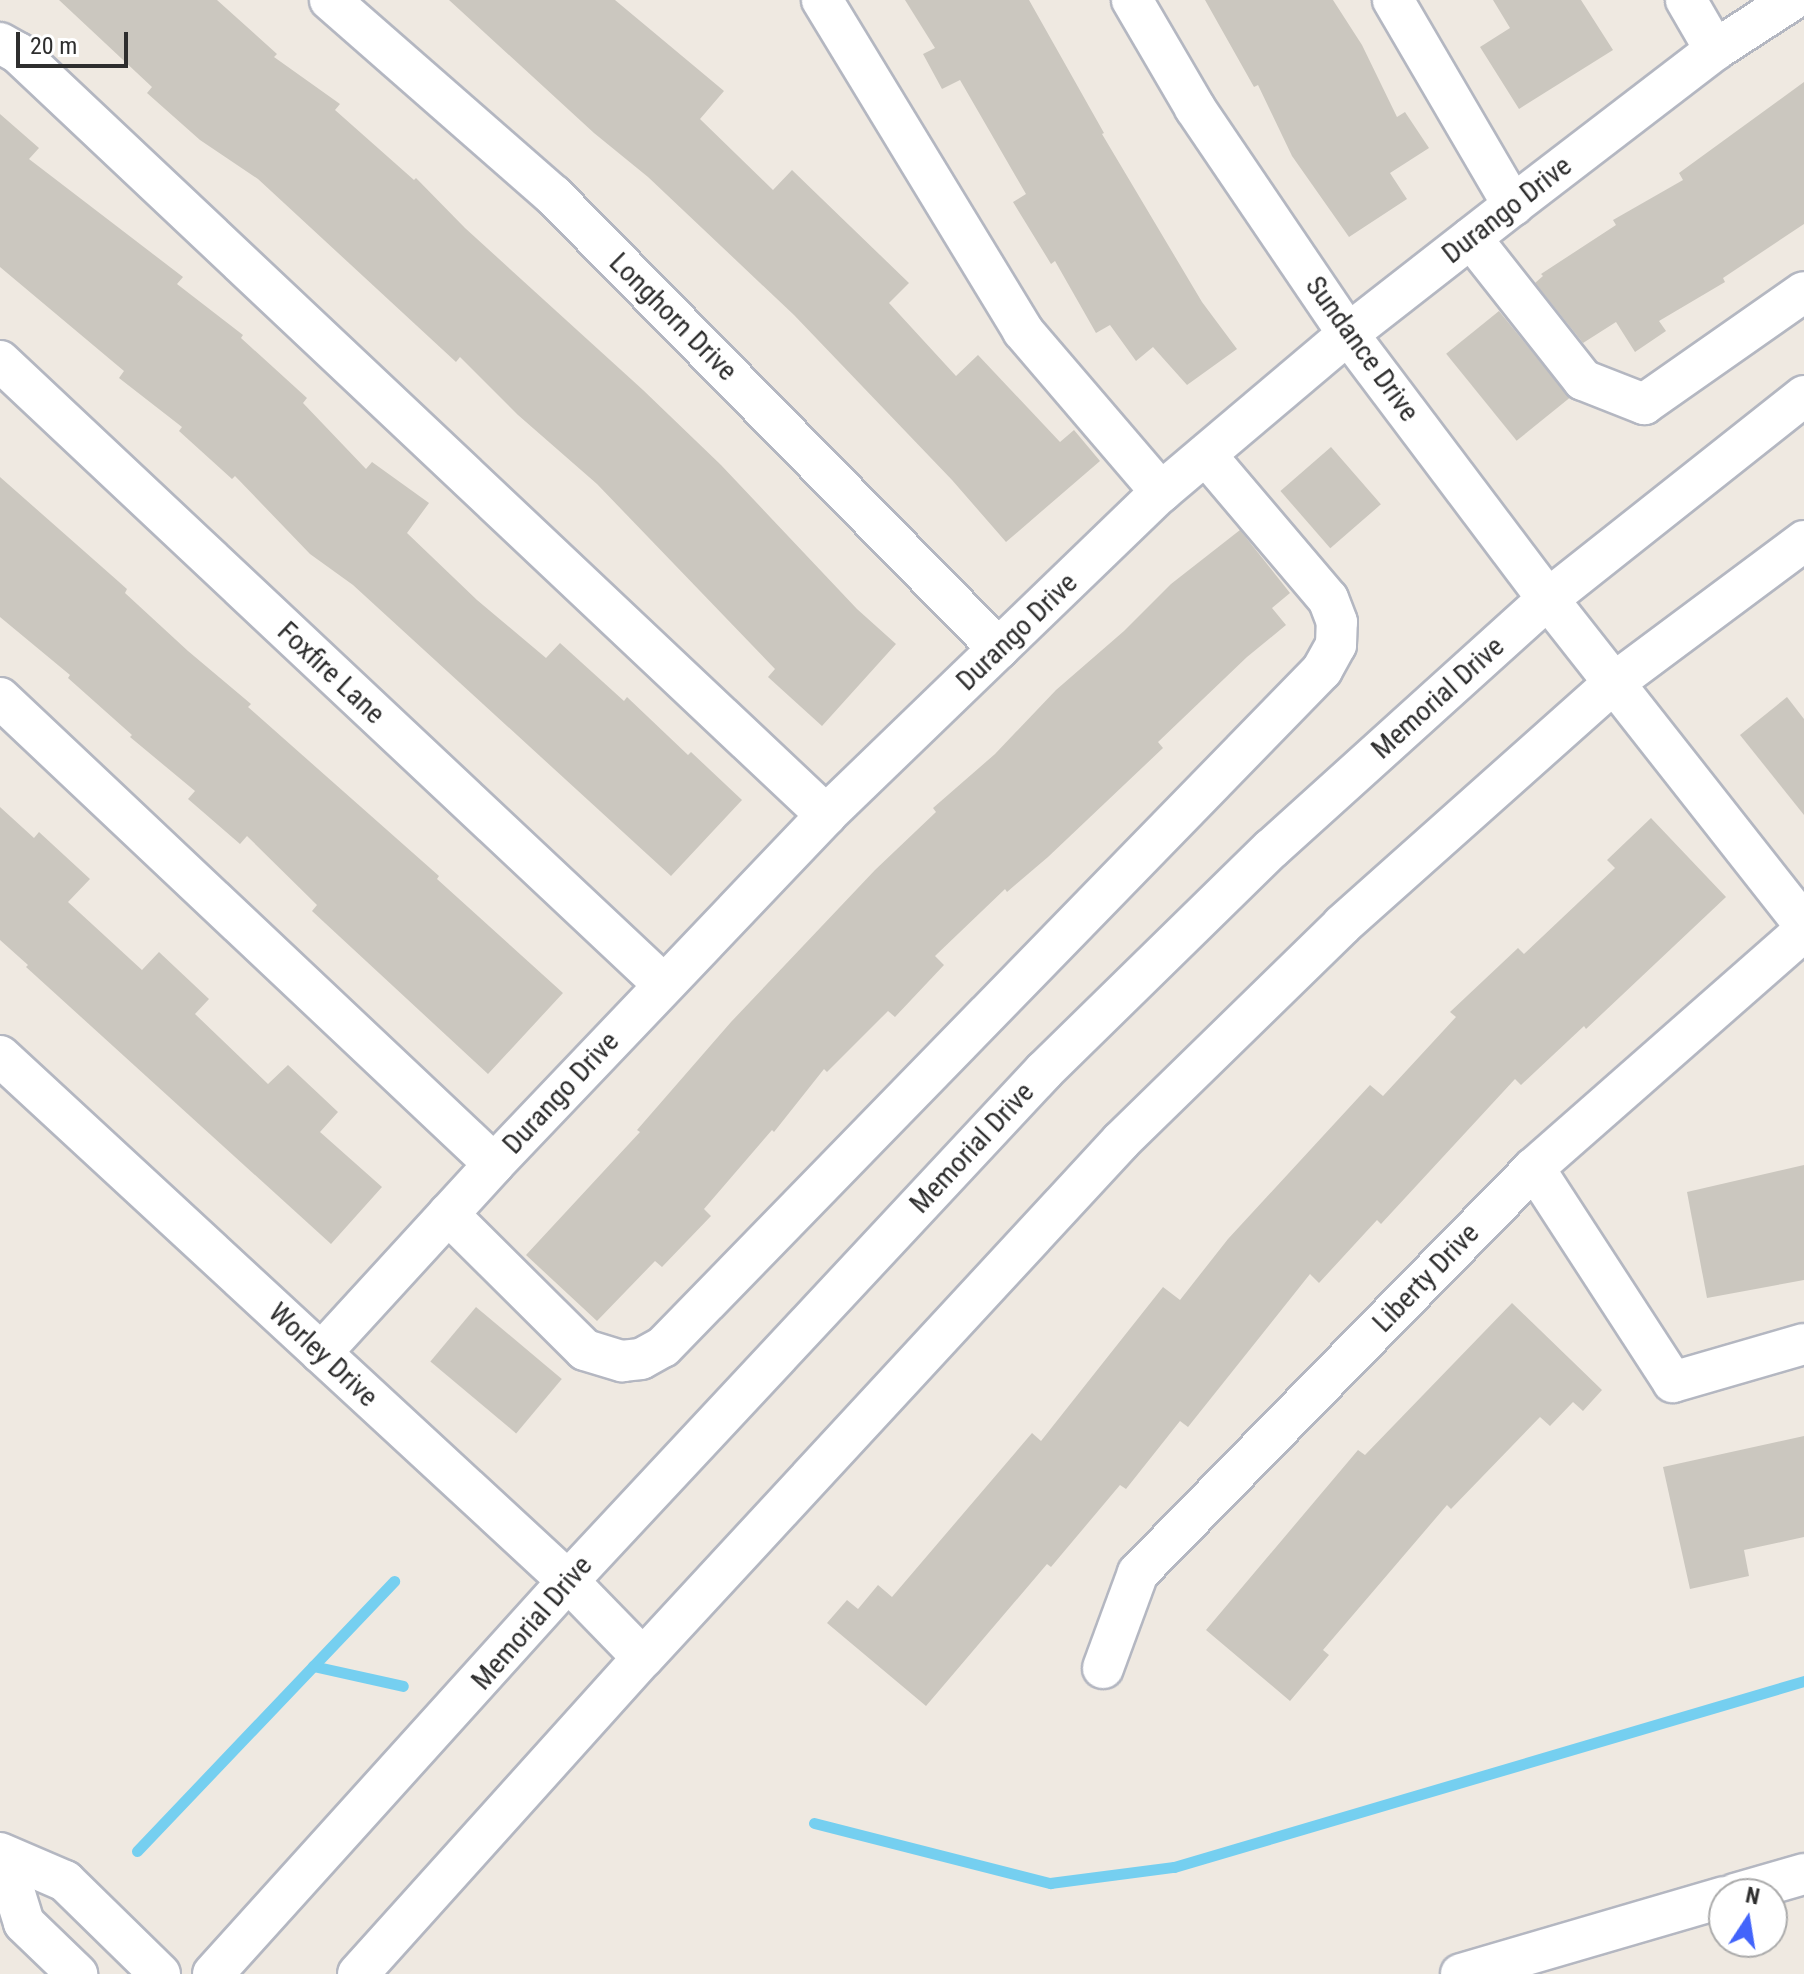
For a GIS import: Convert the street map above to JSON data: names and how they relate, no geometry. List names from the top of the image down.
{
  "streets": {
    "street": [
      "Durango Drive",
      "Longhorn Drive",
      "Sundance Drive",
      "Foxfire Lane",
      "Memorial Drive",
      "Liberty Drive",
      "Worley Drive"
    ]
  },
  "crossings": [
    ["Durango Drive", "Longhorn Drive"],
    ["Durango Drive", "Sundance Drive"],
    ["Durango Drive", "Foxfire Lane"],
    ["Durango Drive", "Worley Drive"],
    ["Sundance Drive", "Memorial Drive"],
    ["Memorial Drive", "Worley Drive"]
  ],
  "scale_bar": "20 m",
  "north": "top"
}
